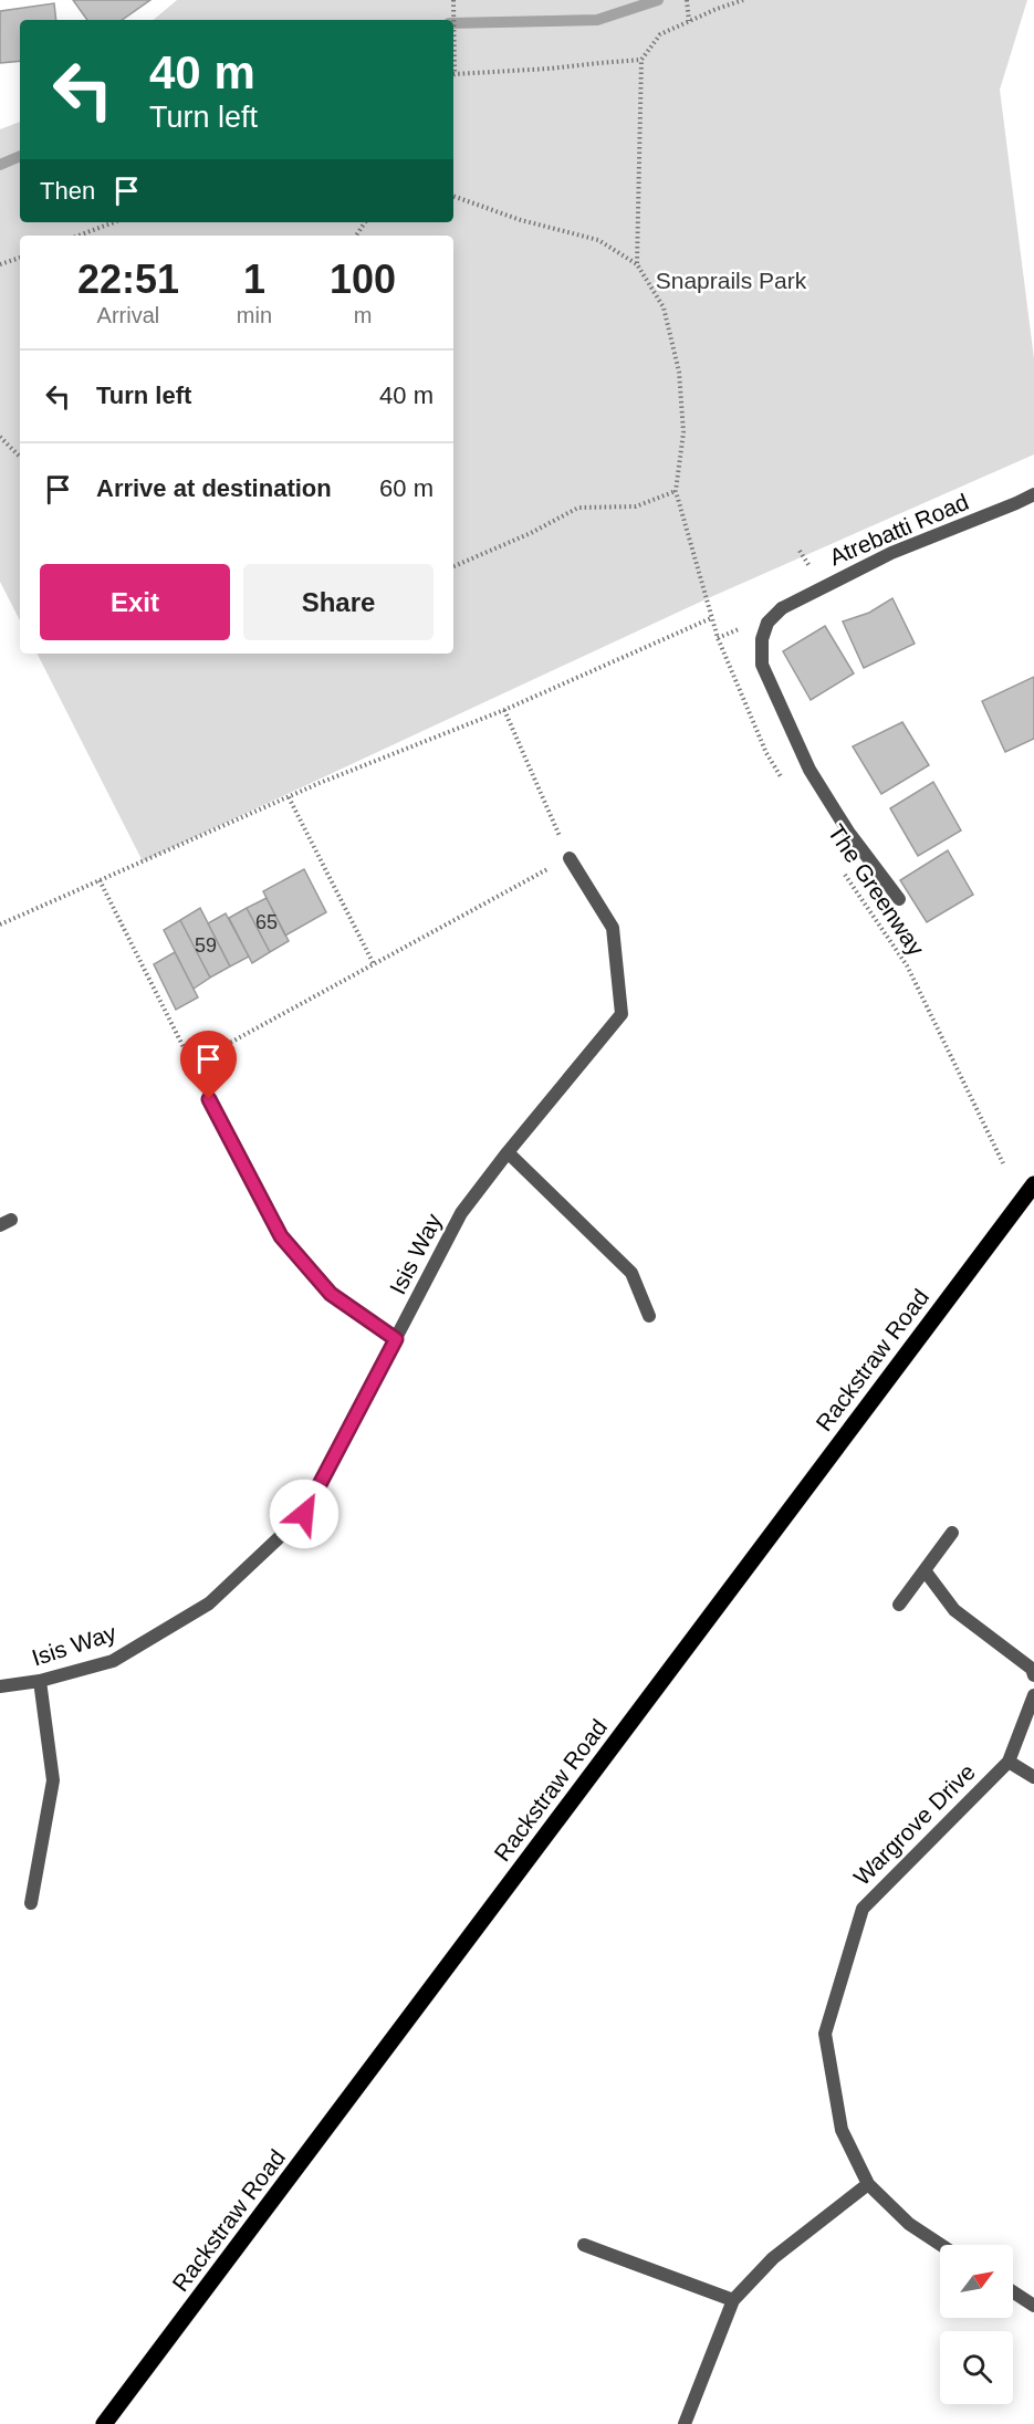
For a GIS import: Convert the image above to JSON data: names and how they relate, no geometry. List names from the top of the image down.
{
  "streets": {
    "main road": ["Rackstraw Road"],
    "street": ["Atrebatti Road", "Isis Way", "Wargrove Drive"],
    "path": ["The Greenway"]
  },
  "parks": ["Snaprails Park"],
  "house_numbers": ["65", "59"],
  "north": "top right",
  "page": {
    "turn": ["40 m", "Turn left"],
    "then": "Then",
    "eta": [
      "22:51",
      "Arrival",
      "1",
      "min",
      "100",
      "m"
    ],
    "list": [
      {
        "name": "Turn left",
        "value": "40 m"
      },
      {
        "name": "Arrive at destination",
        "value": "60 m"
      }
    ],
    "buttons": ["Exit", "Share"]
  }
}
